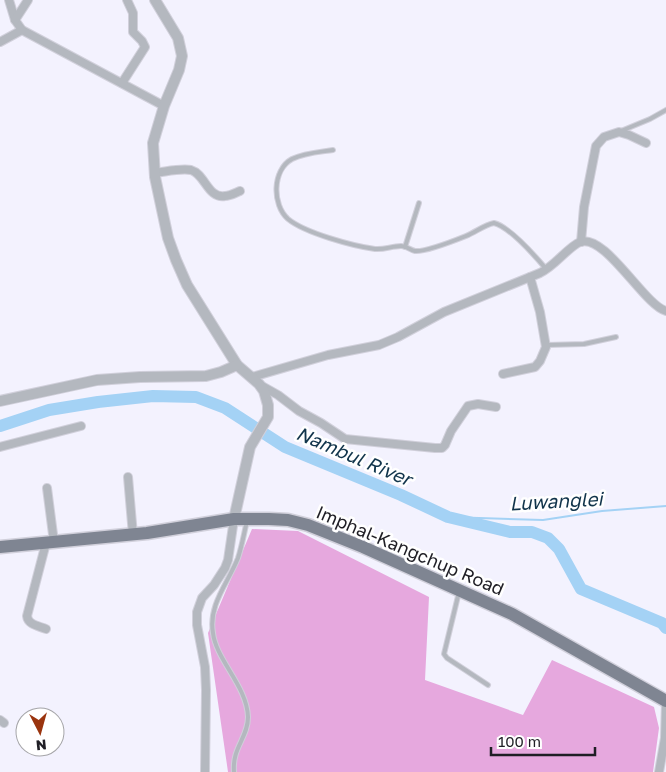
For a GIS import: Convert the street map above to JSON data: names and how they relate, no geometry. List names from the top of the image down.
{
  "streets": {
    "main road": ["Imphal-Kangchup Road"]
  },
  "water": ["Nambul River", "Luwanglei"],
  "scale_bar": "100 m",
  "north": "bottom"
}
